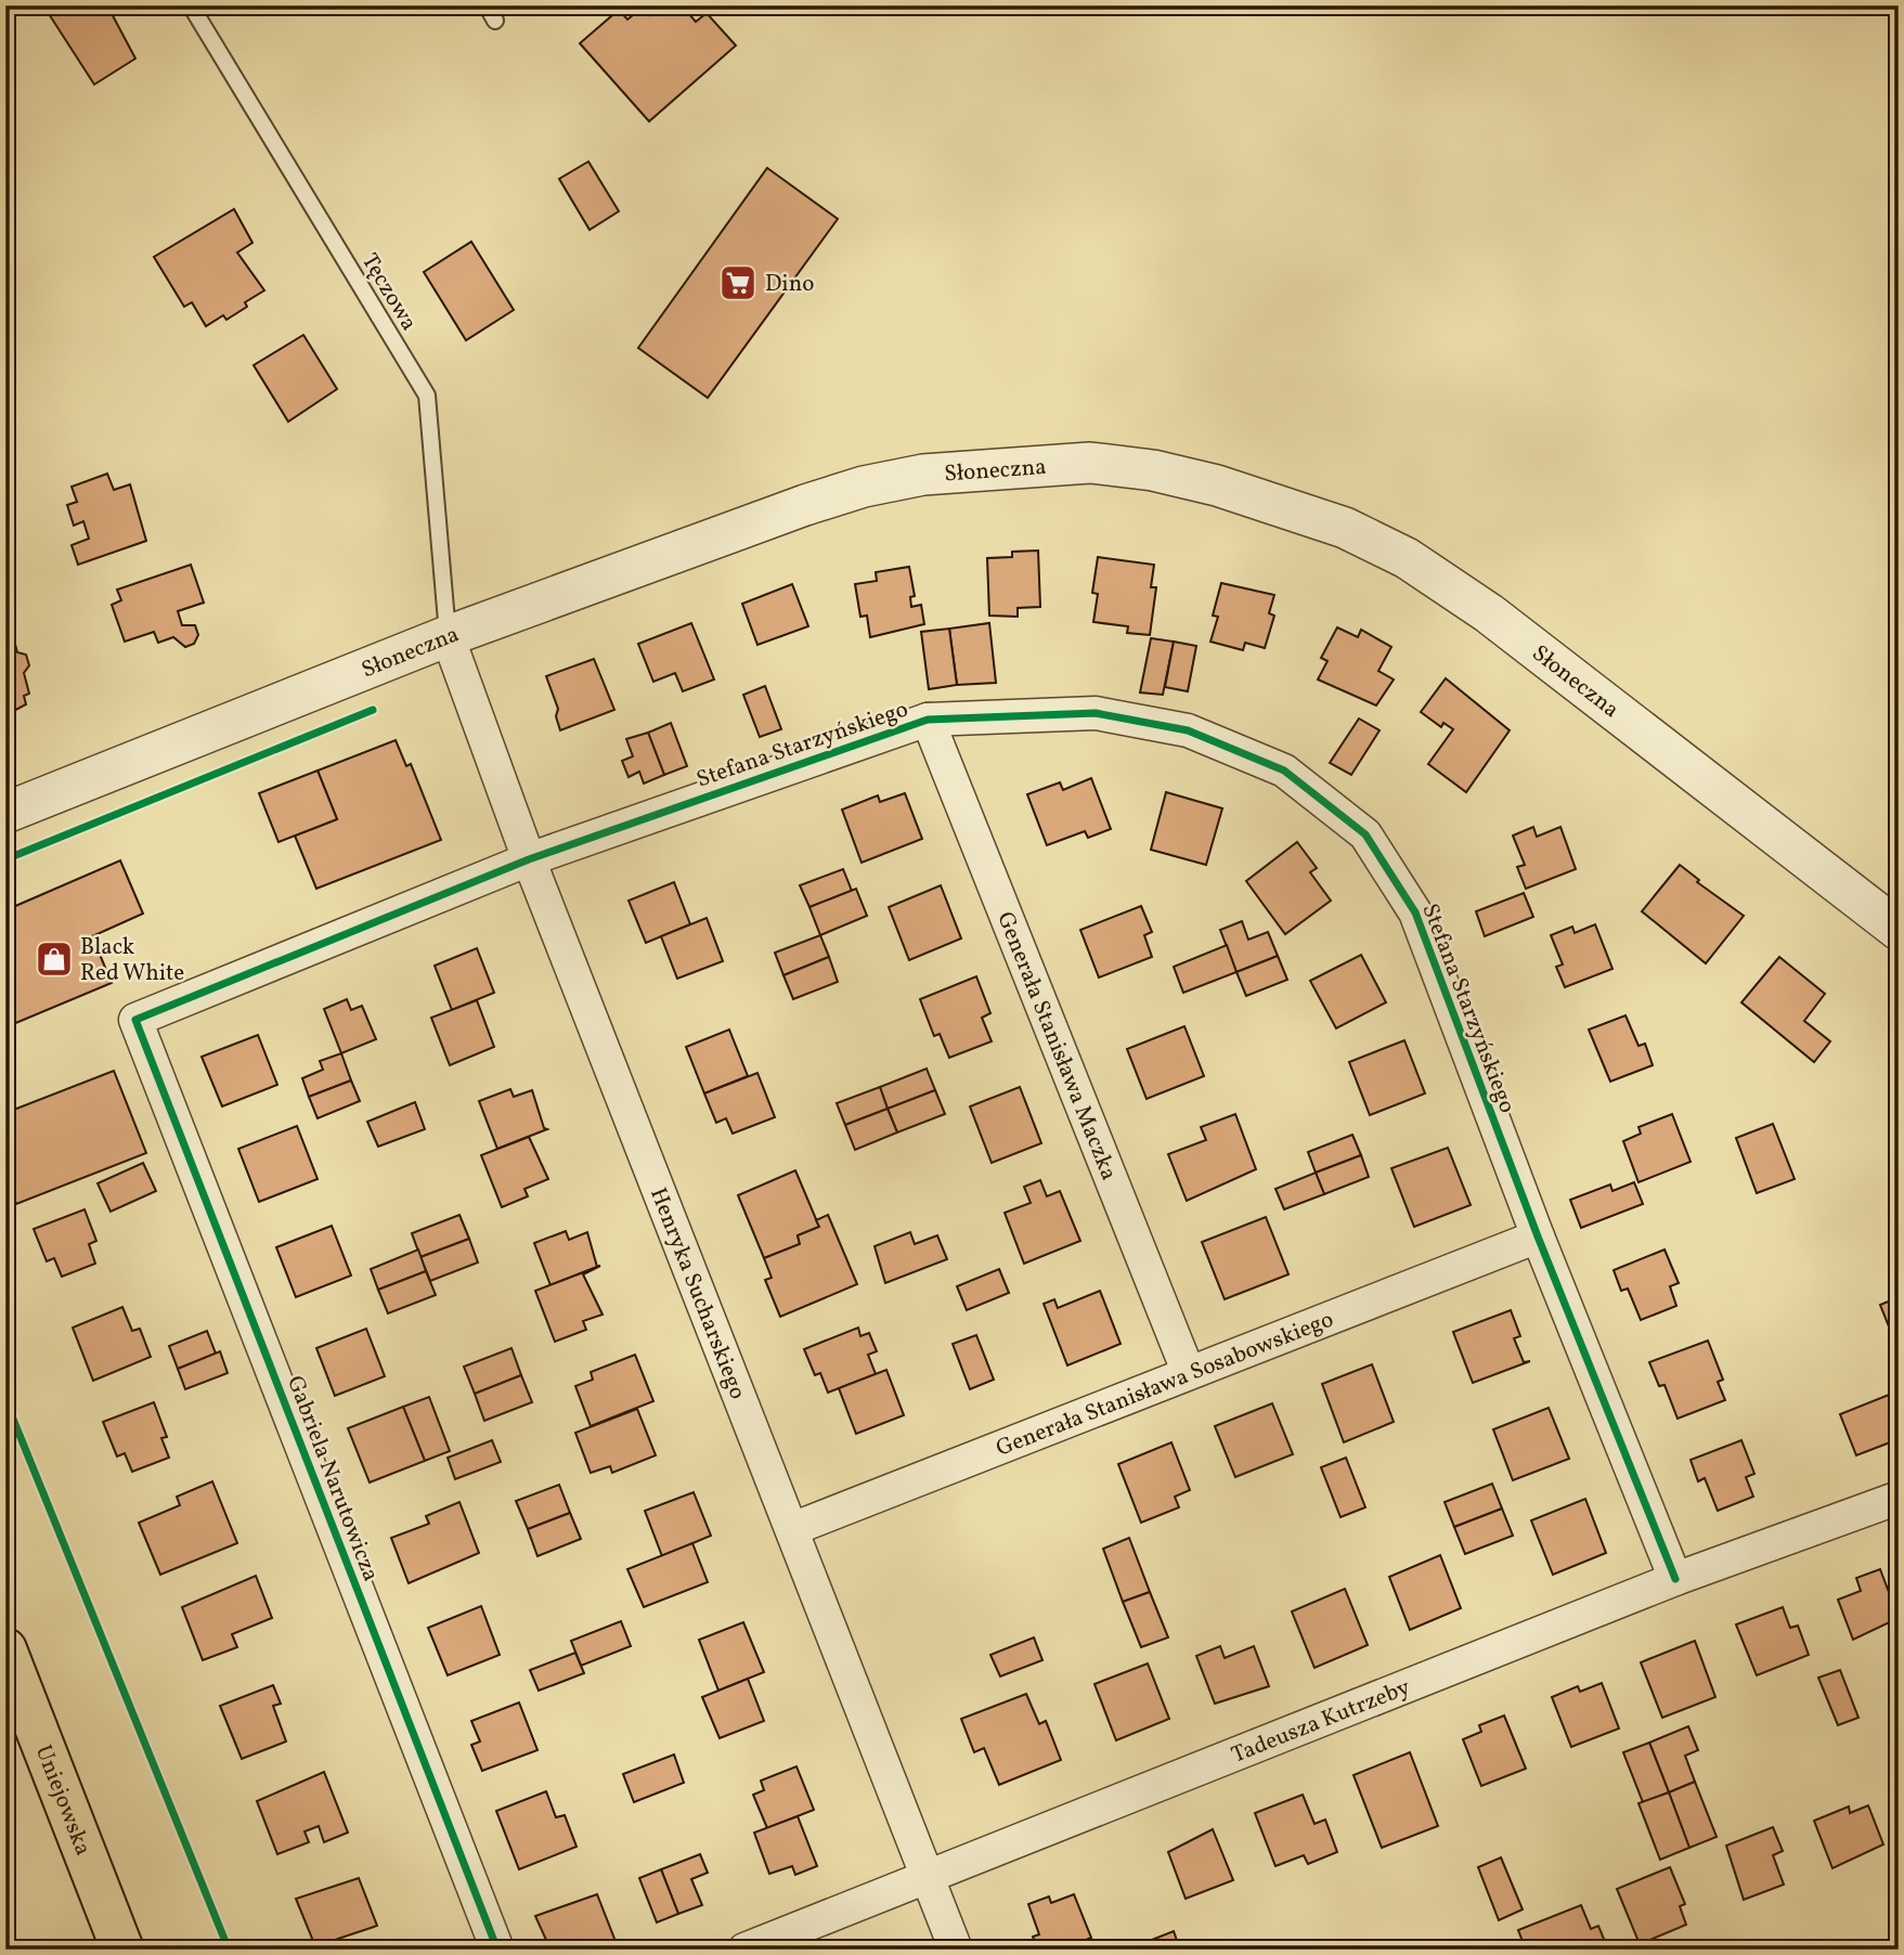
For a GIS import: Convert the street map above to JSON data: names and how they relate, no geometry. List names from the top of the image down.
{
  "streets": {
    "main road": ["Uniejowska"],
    "street": [
      "Słoneczna",
      "Stefana Starzyńskiego",
      "Generała Stanisława Maczka",
      "Henryka Sucharskiego",
      "Generała Stanisława Sosabowskiego",
      "Gabriela Narutowicza",
      "Tadeusza Kutrzeby"
    ],
    "lane": ["Tęczowa"]
  },
  "crossings": [
    ["Tęczowa", "Słoneczna"],
    ["Tęczowa", "Henryka Sucharskiego"],
    ["Słoneczna", "Henryka Sucharskiego"],
    ["Stefana Starzyńskiego", "Generała Stanisława Maczka"],
    ["Stefana Starzyńskiego", "Henryka Sucharskiego"],
    ["Stefana Starzyńskiego", "Generała Stanisława Sosabowskiego"],
    ["Stefana Starzyńskiego", "Gabriela Narutowicza"],
    ["Stefana Starzyńskiego", "Tadeusza Kutrzeby"],
    ["Generała Stanisława Maczka", "Generała Stanisława Sosabowskiego"],
    ["Henryka Sucharskiego", "Generała Stanisława Sosabowskiego"],
    ["Henryka Sucharskiego", "Tadeusza Kutrzeby"]
  ],
  "places": {
    "supermarket": ["Dino"],
    "shop": ["Black Red White"]
  }
}
